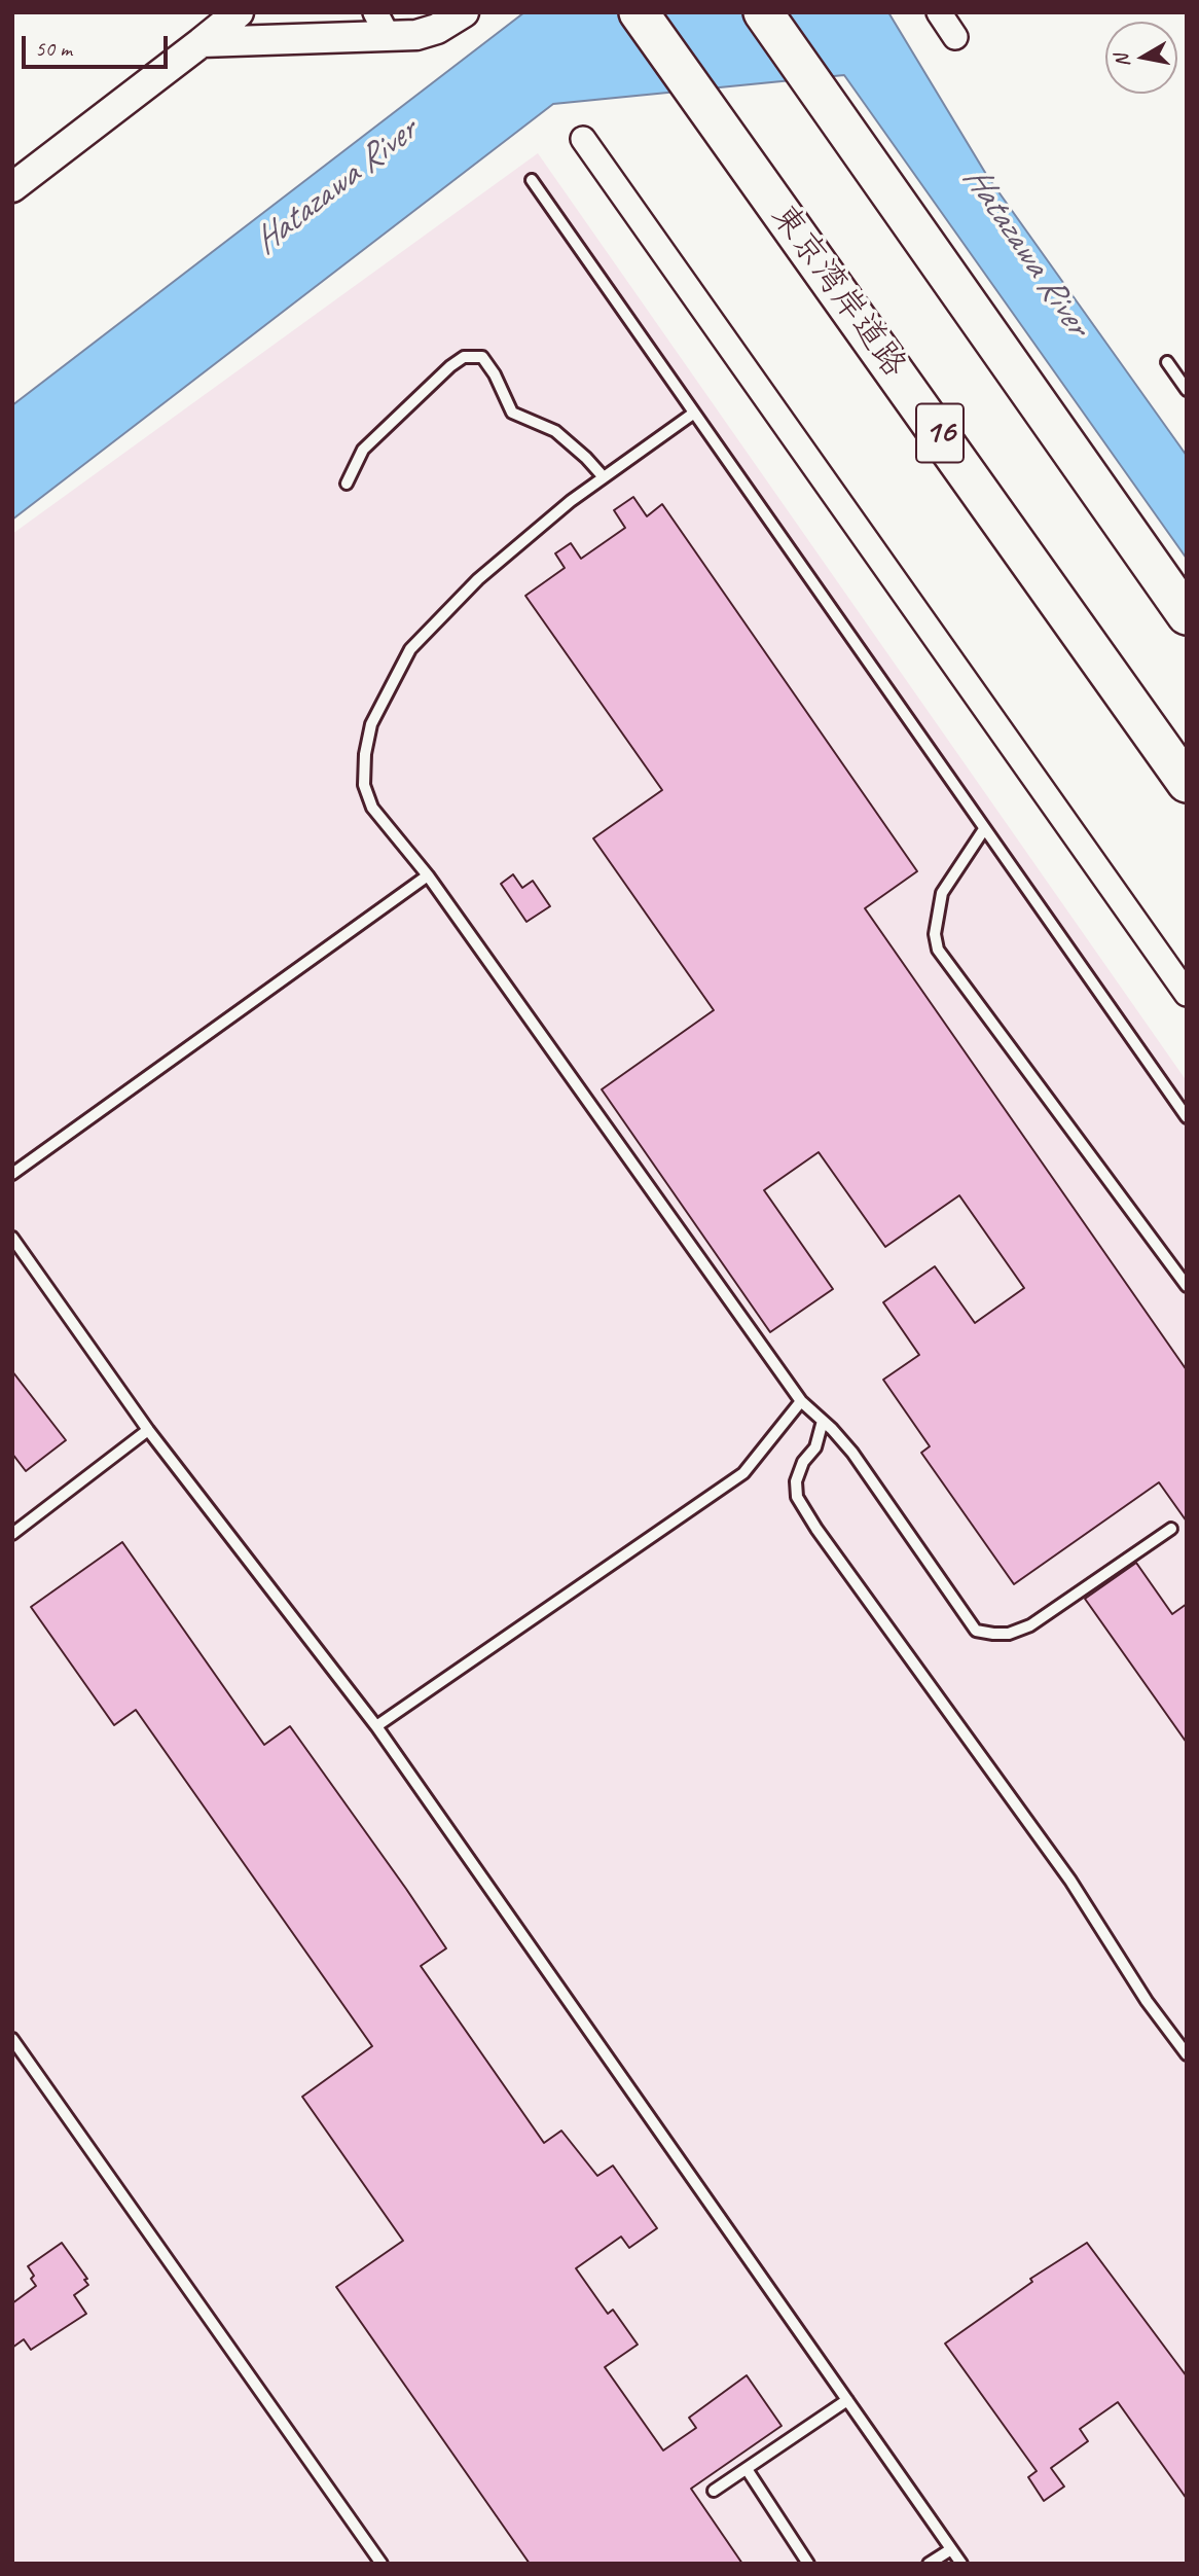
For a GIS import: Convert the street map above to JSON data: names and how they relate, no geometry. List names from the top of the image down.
{
  "streets": {
    "highway": ["東京湾岸道路", "16"]
  },
  "water": ["Hatazawa River"],
  "scale_bar": "50 m",
  "north": "left"
}
